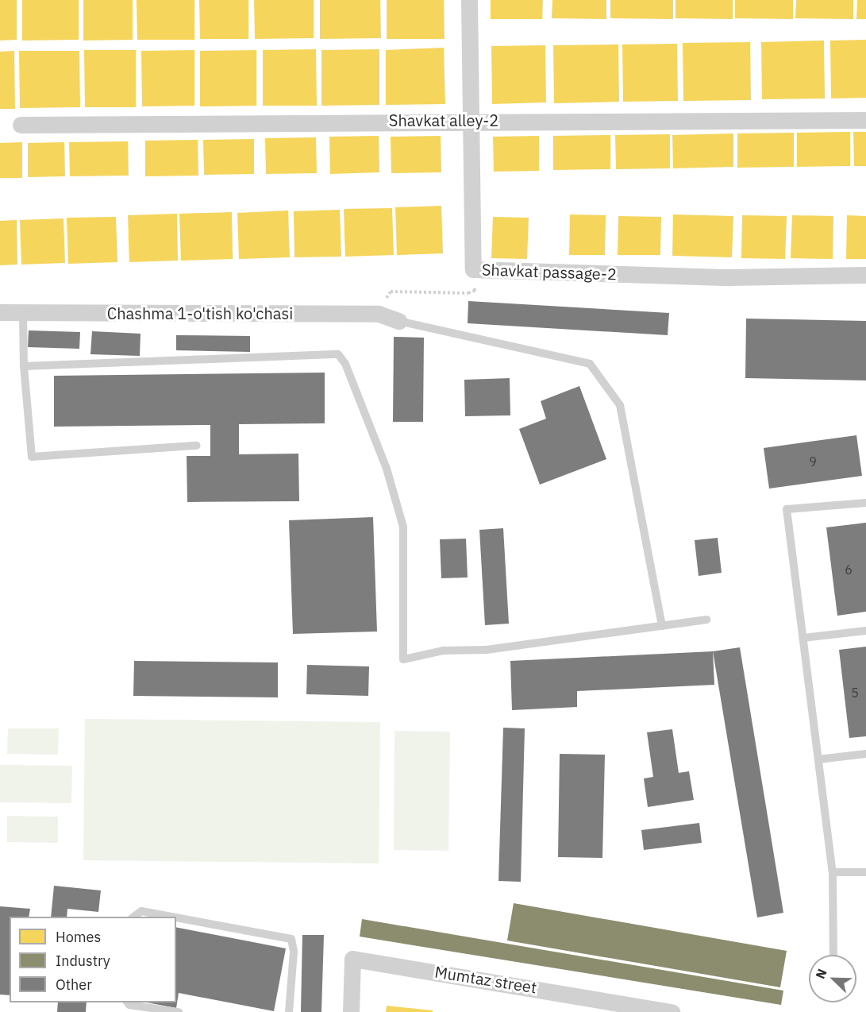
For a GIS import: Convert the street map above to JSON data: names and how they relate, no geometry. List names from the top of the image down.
{
  "streets": {
    "street": [
      "Shavkat alley-2",
      "Shavkat passage-2",
      "Chashma 1-o'tish ko'chasi",
      "Mumtаz street"
    ]
  },
  "crossings": [
    ["Shavkat alley-2", "Shavkat passage-2"]
  ],
  "house_numbers": ["9", "6", "5"],
  "legend": ["Homes", "Industry", "Other"],
  "north": "top left"
}
